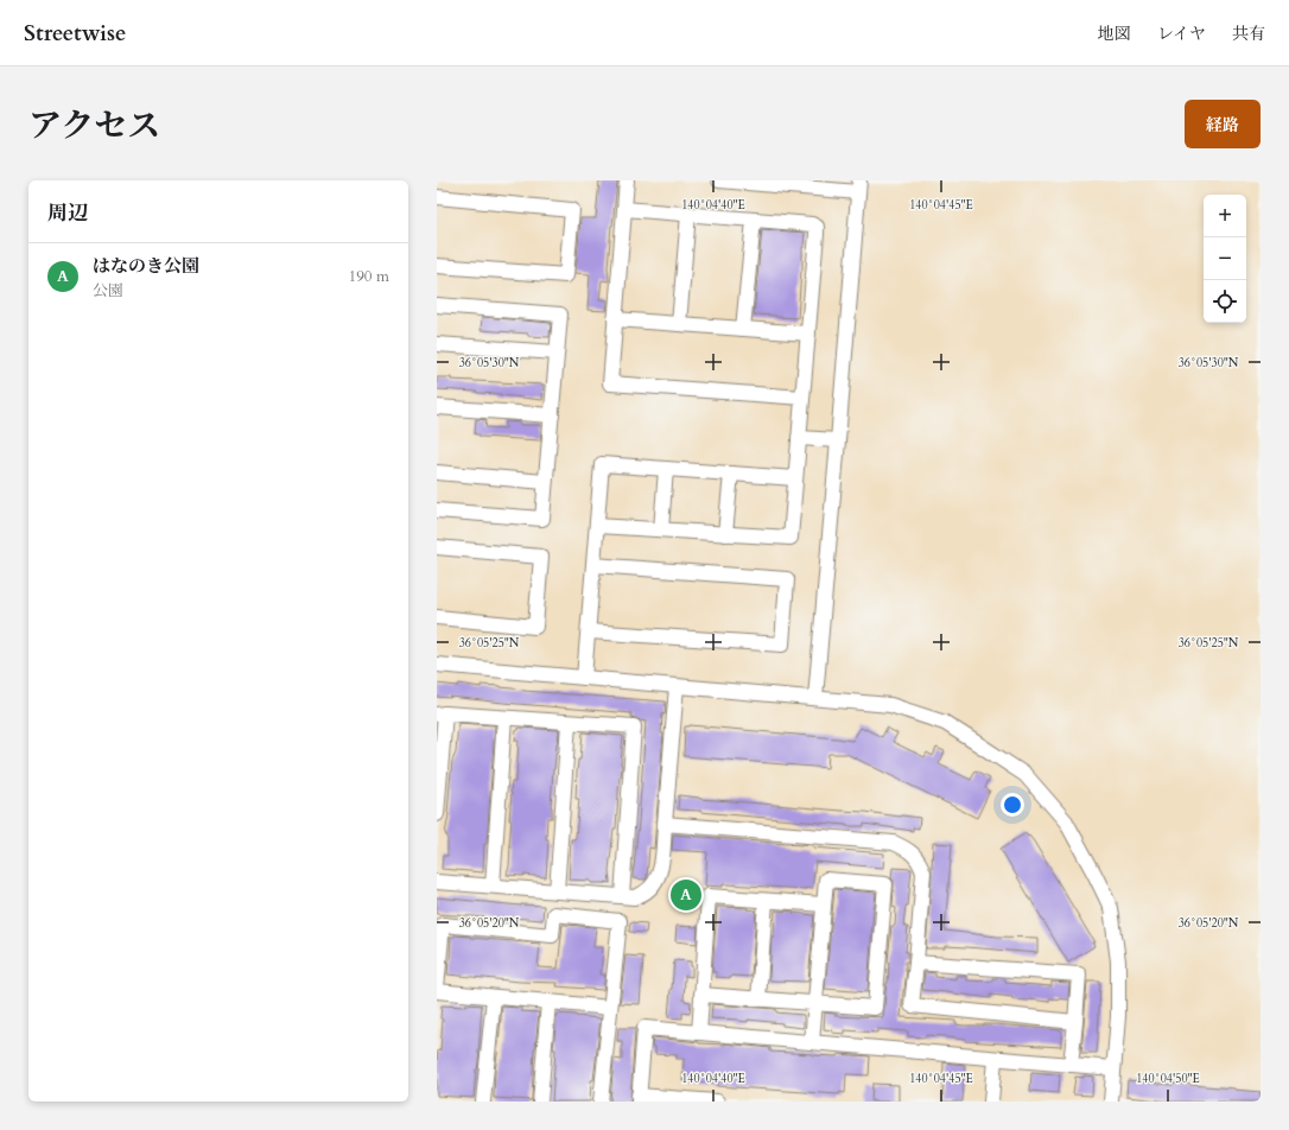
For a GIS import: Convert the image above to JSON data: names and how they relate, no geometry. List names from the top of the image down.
{
  "page": {
    "header": "Streetwise",
    "nav": ["地図", "レイヤ", "共有"],
    "title": "アクセス",
    "buttons": "経路",
    "heading": "周辺",
    "map_buttons": ["+", "−"],
    "list": [
      {
        "mark": "A",
        "name": "はなのき公園",
        "note": "公園",
        "value": "190 m"
      }
    ],
    "pins": "A"
  },
  "coordinates": [
    "140°04'40\"E",
    "140°04'45\"E",
    "36°05'30\"N",
    "36°05'25\"N",
    "36°05'20\"N",
    "140°04'50\"E"
  ]
}
